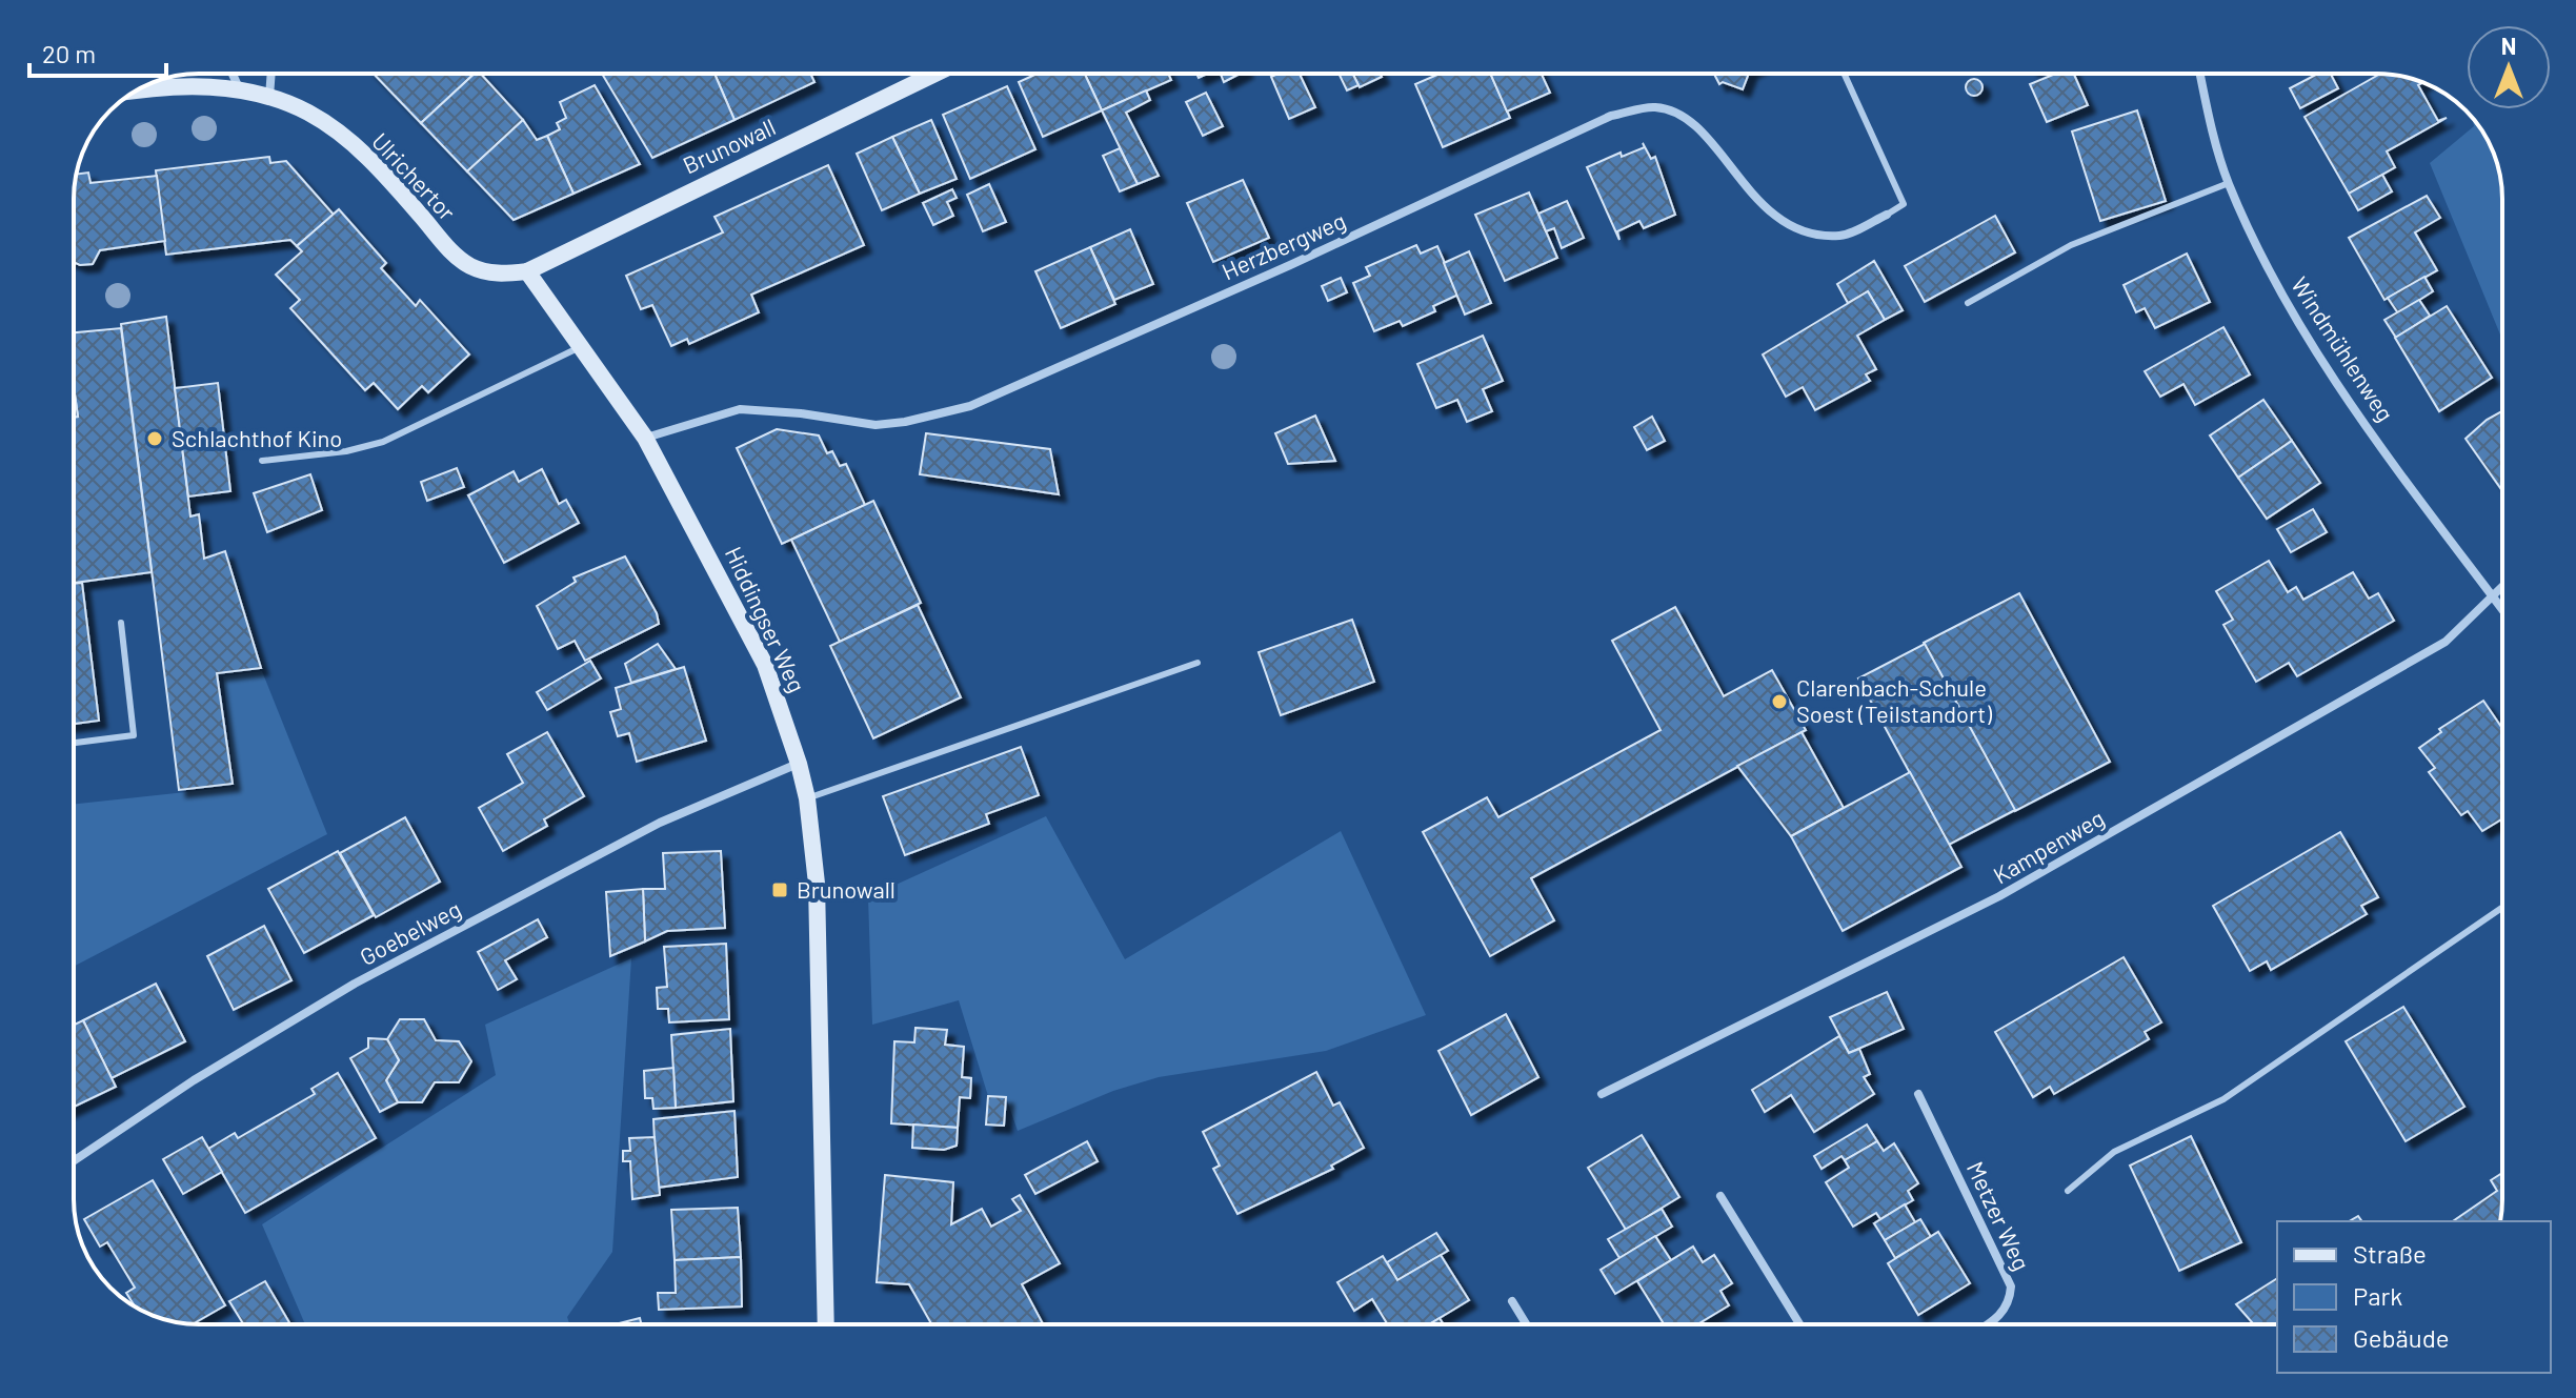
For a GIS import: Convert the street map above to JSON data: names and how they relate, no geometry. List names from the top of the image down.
{
  "streets": {
    "street": [
      "Brunowall",
      "Ulrichertor",
      "Herzbergweg",
      "Windmühlenweg",
      "Hiddingser Weg",
      "Kampenweg",
      "Goebelweg",
      "Metzer Weg"
    ]
  },
  "crossings": [
    ["Brunowall", "Ulrichertor"],
    ["Brunowall", "Hiddingser Weg"],
    ["Ulrichertor", "Hiddingser Weg"],
    ["Herzbergweg", "Hiddingser Weg"],
    ["Windmühlenweg", "Kampenweg"],
    ["Hiddingser Weg", "Goebelweg"]
  ],
  "places": {
    "other": ["Schlachthof Kino", "Clarenbach-Schule Soest (Teilstandort)"],
    "transit": ["Brunowall"]
  },
  "legend": ["Straße", "Park", "Gebäude"],
  "scale_bar": "20 m",
  "north": "top"
}
